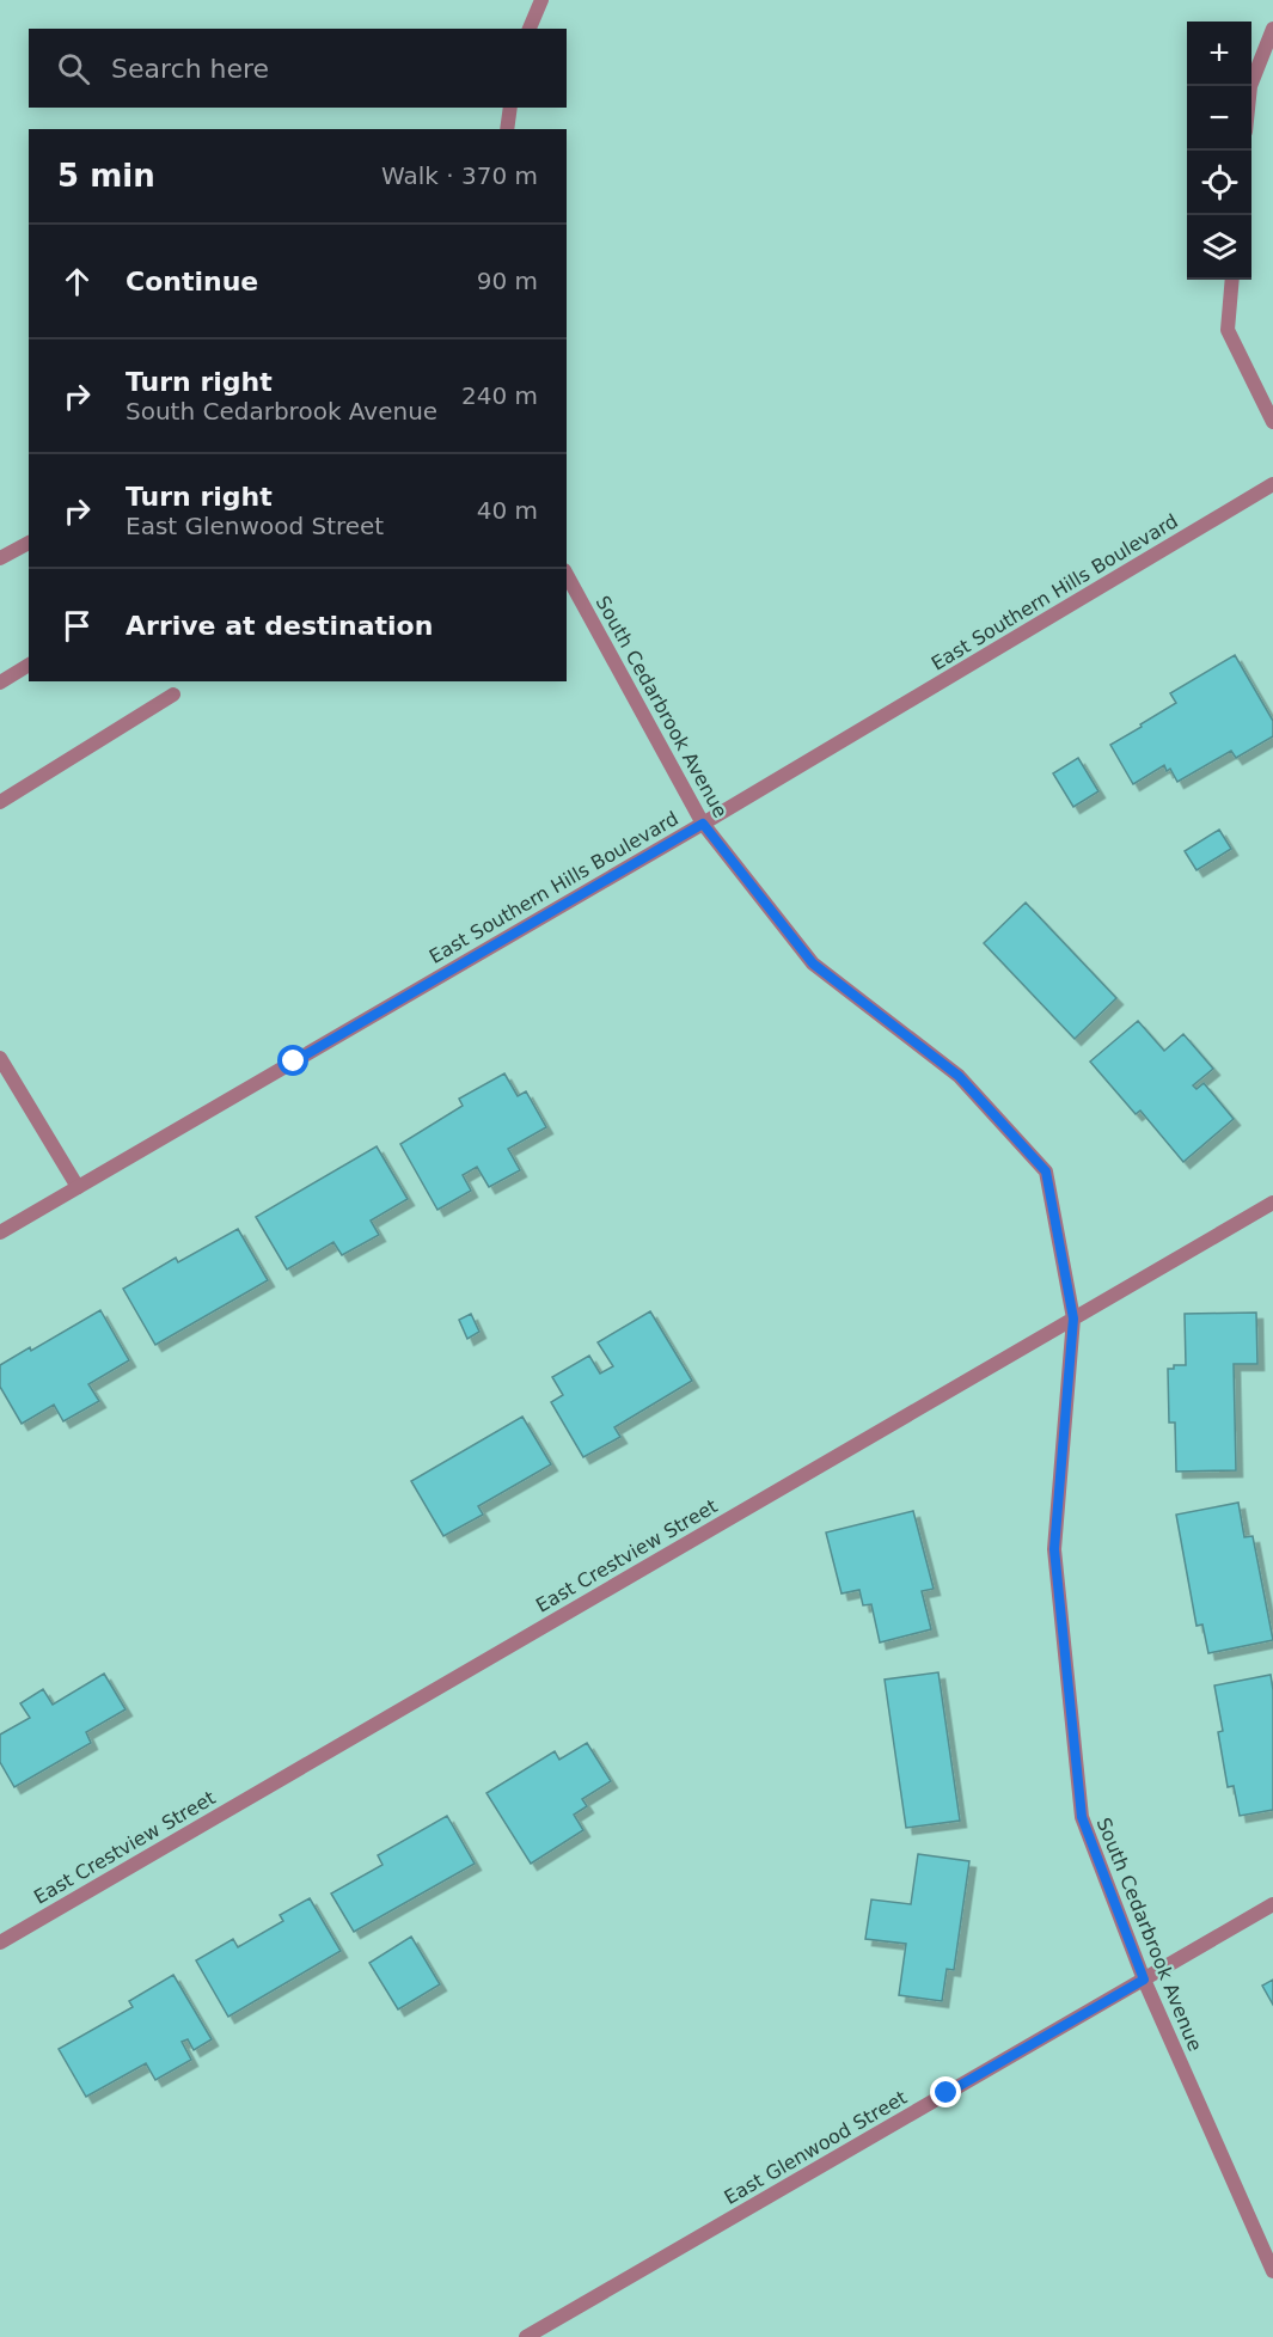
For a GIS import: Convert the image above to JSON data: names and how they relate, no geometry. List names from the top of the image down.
{
  "streets": {
    "street": [
      "East Southern Hills Boulevard",
      "South Cedarbrook Avenue",
      "East Crestview Street",
      "East Glenwood Street"
    ]
  },
  "crossings": [
    ["East Southern Hills Boulevard", "South Cedarbrook Avenue"],
    ["South Cedarbrook Avenue", "East Crestview Street"],
    ["South Cedarbrook Avenue", "East Glenwood Street"]
  ],
  "page": {
    "map_buttons": ["+", "−"],
    "search": "Search here",
    "heading": ["5 min", "Walk · 370 m"],
    "list": [
      ["Continue", "90 m"],
      ["Turn right", "South Cedarbrook Avenue", "240 m"],
      ["Turn right", "East Glenwood Street", "40 m"],
      "Arrive at destination"
    ]
  }
}
